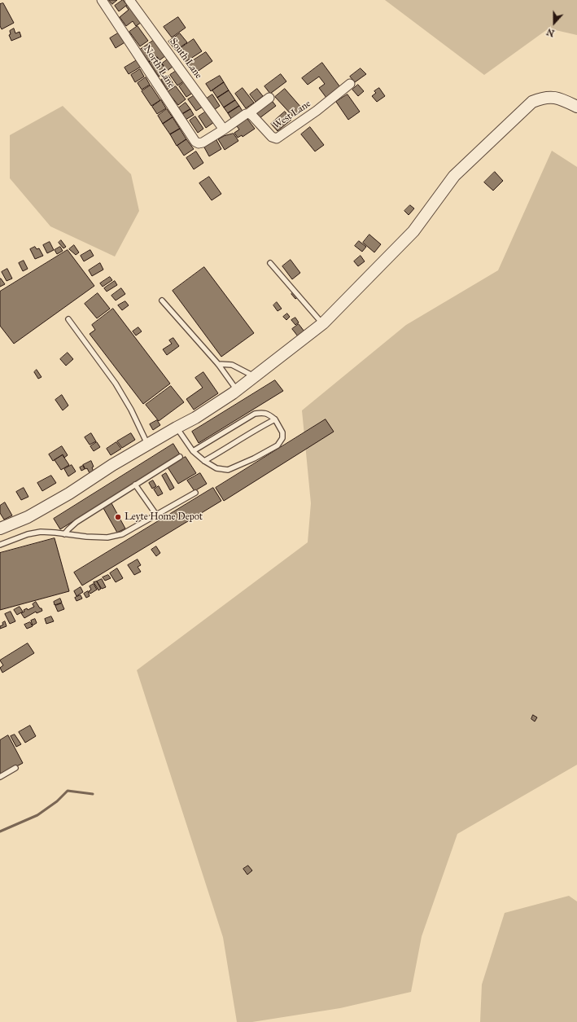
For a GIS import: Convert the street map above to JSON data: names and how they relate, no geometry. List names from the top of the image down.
{
  "streets": {
    "street": ["South Lane", "North Lane", "West Lane"]
  },
  "crossings": [
    ["South Lane", "North Lane"]
  ],
  "places": ["Leyte Home Depot"],
  "north": "bottom"
}
